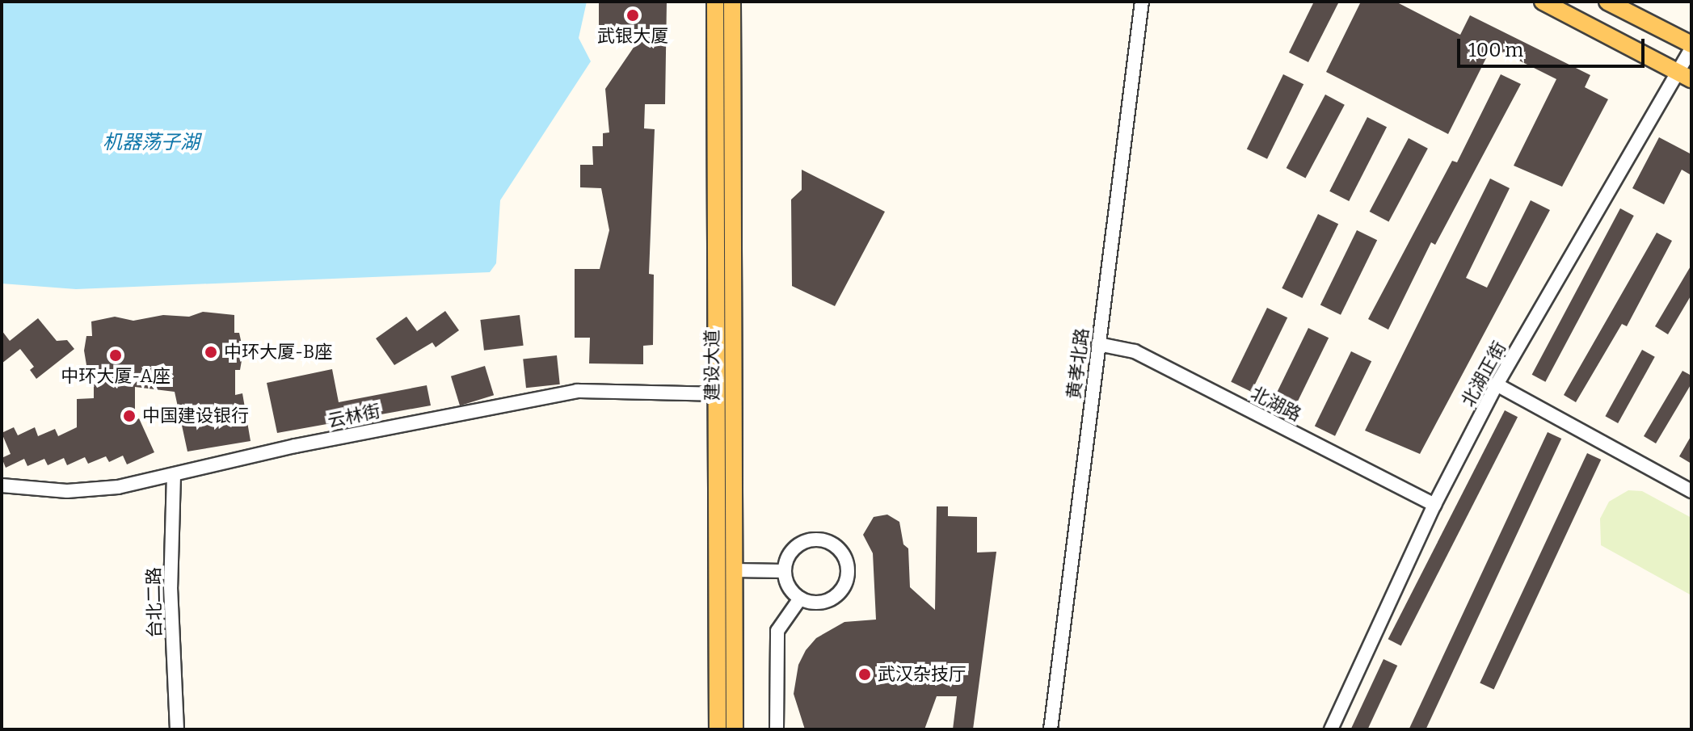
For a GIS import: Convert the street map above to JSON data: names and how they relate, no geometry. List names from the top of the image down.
{
  "streets": {
    "main road": ["建设大道"],
    "street": [
      "黄孝北路",
      "北湖正街",
      "北湖路",
      "云林街",
      "台北二路"
    ]
  },
  "crossings": [
    ["黄孝北路", "北湖路"],
    ["建设大道", "云林街"],
    ["北湖正街", "北湖路"],
    ["云林街", "台北二路"]
  ],
  "water": ["机器荡子湖"],
  "places": [
    "武银大厦",
    "中环大厦-B座",
    "中环大厦-A座",
    "中国建设银行",
    "武汉杂技厅"
  ],
  "scale_bar": "100 m"
}
